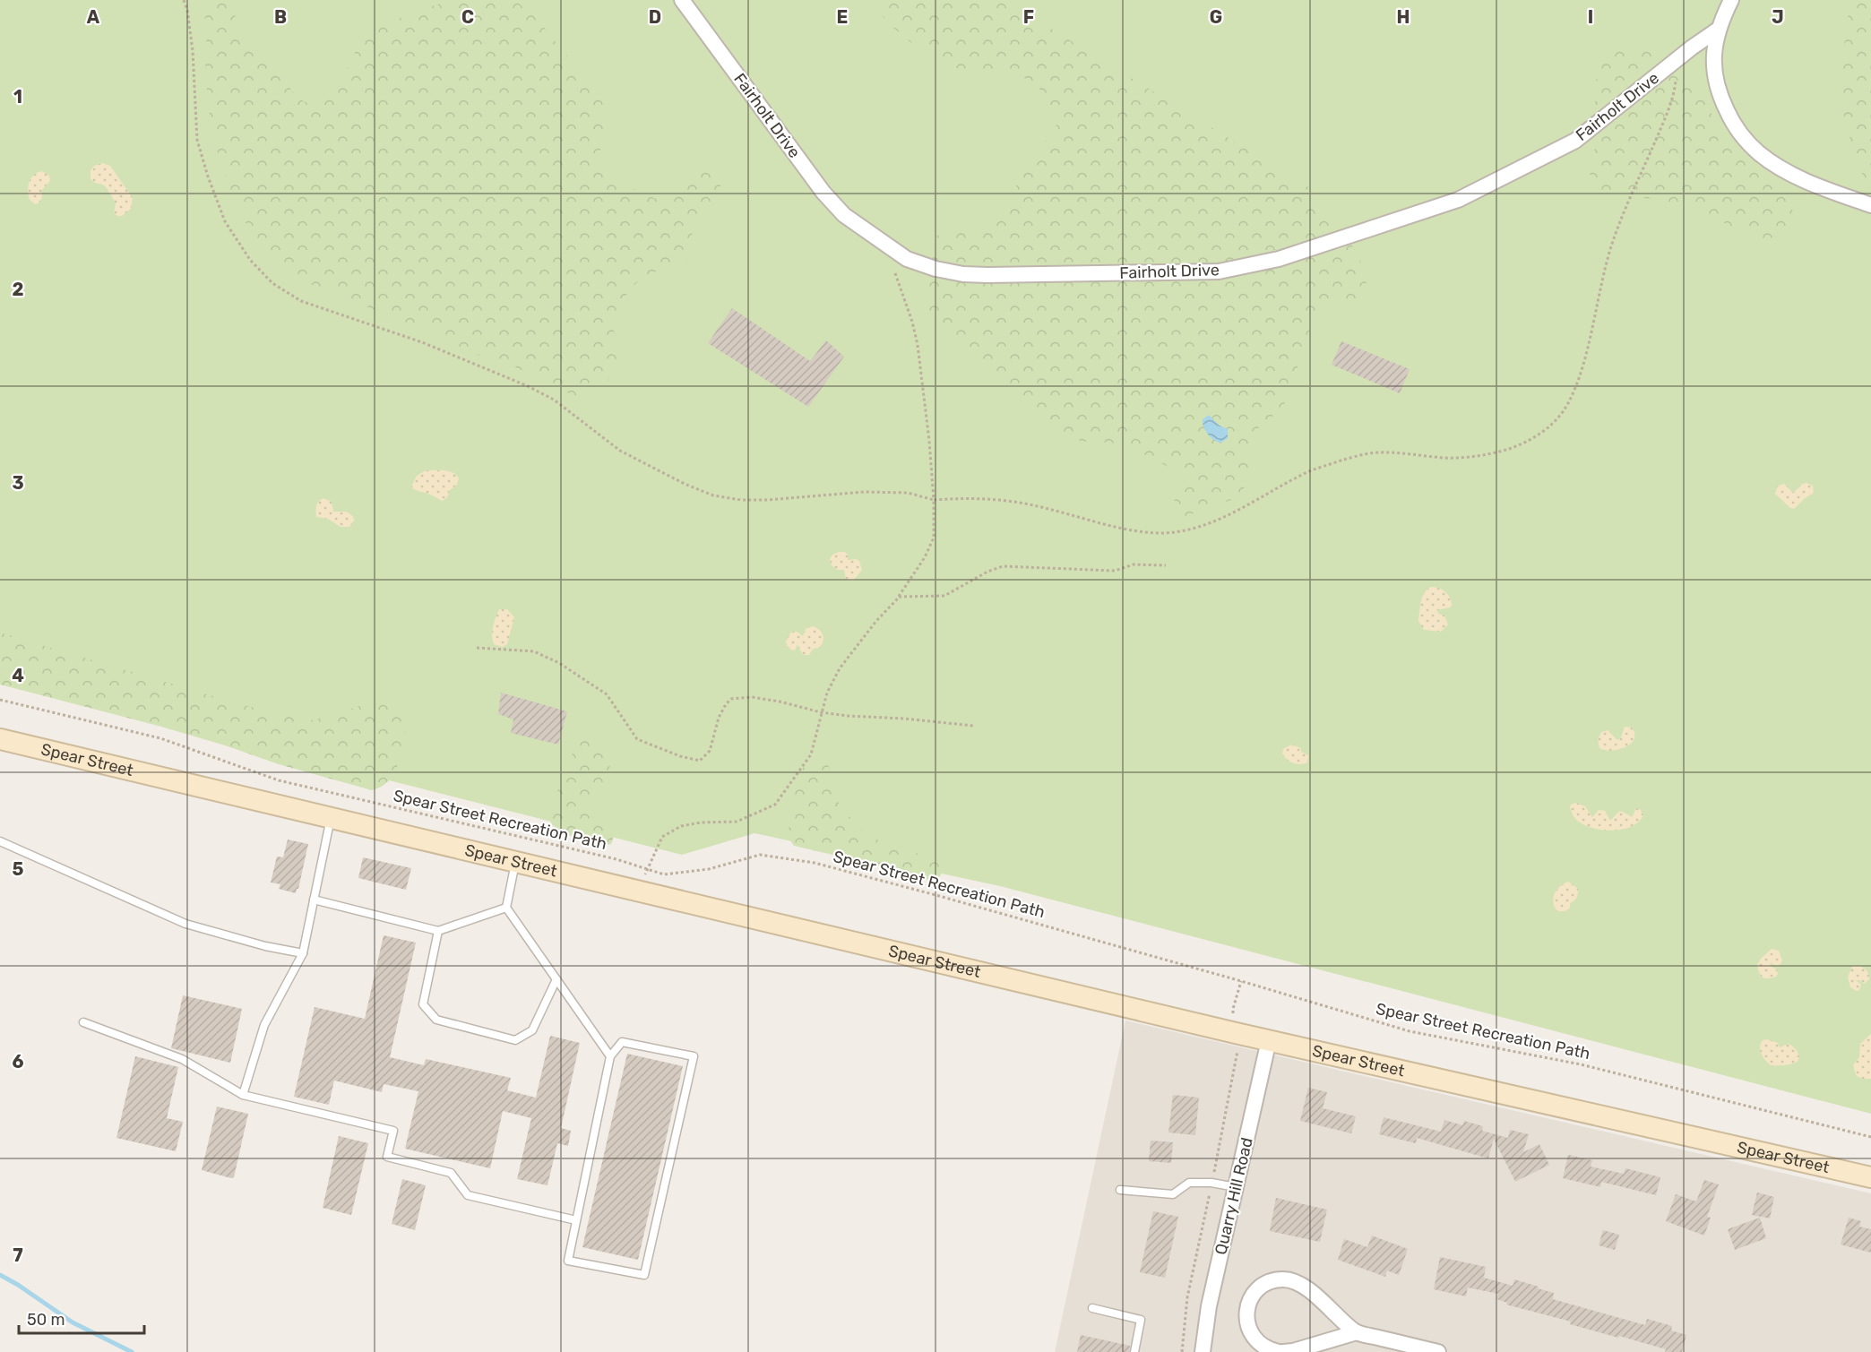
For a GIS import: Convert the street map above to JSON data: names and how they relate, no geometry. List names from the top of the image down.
{
  "streets": {
    "main road": ["Spear Street"],
    "street": ["Fairholt Drive", "Quarry Hill Road"],
    "path": ["Spear Street Recreation Path"]
  },
  "crossings": [
    ["Spear Street", "Quarry Hill Road"]
  ],
  "scale_bar": "50 m",
  "grid": {
    "columns": [
      "A",
      "B",
      "C",
      "D",
      "E",
      "F",
      "G",
      "H",
      "I",
      "J"
    ],
    "rows": [
      "1",
      "2",
      "3",
      "4",
      "5",
      "6",
      "7"
    ]
  }
}
